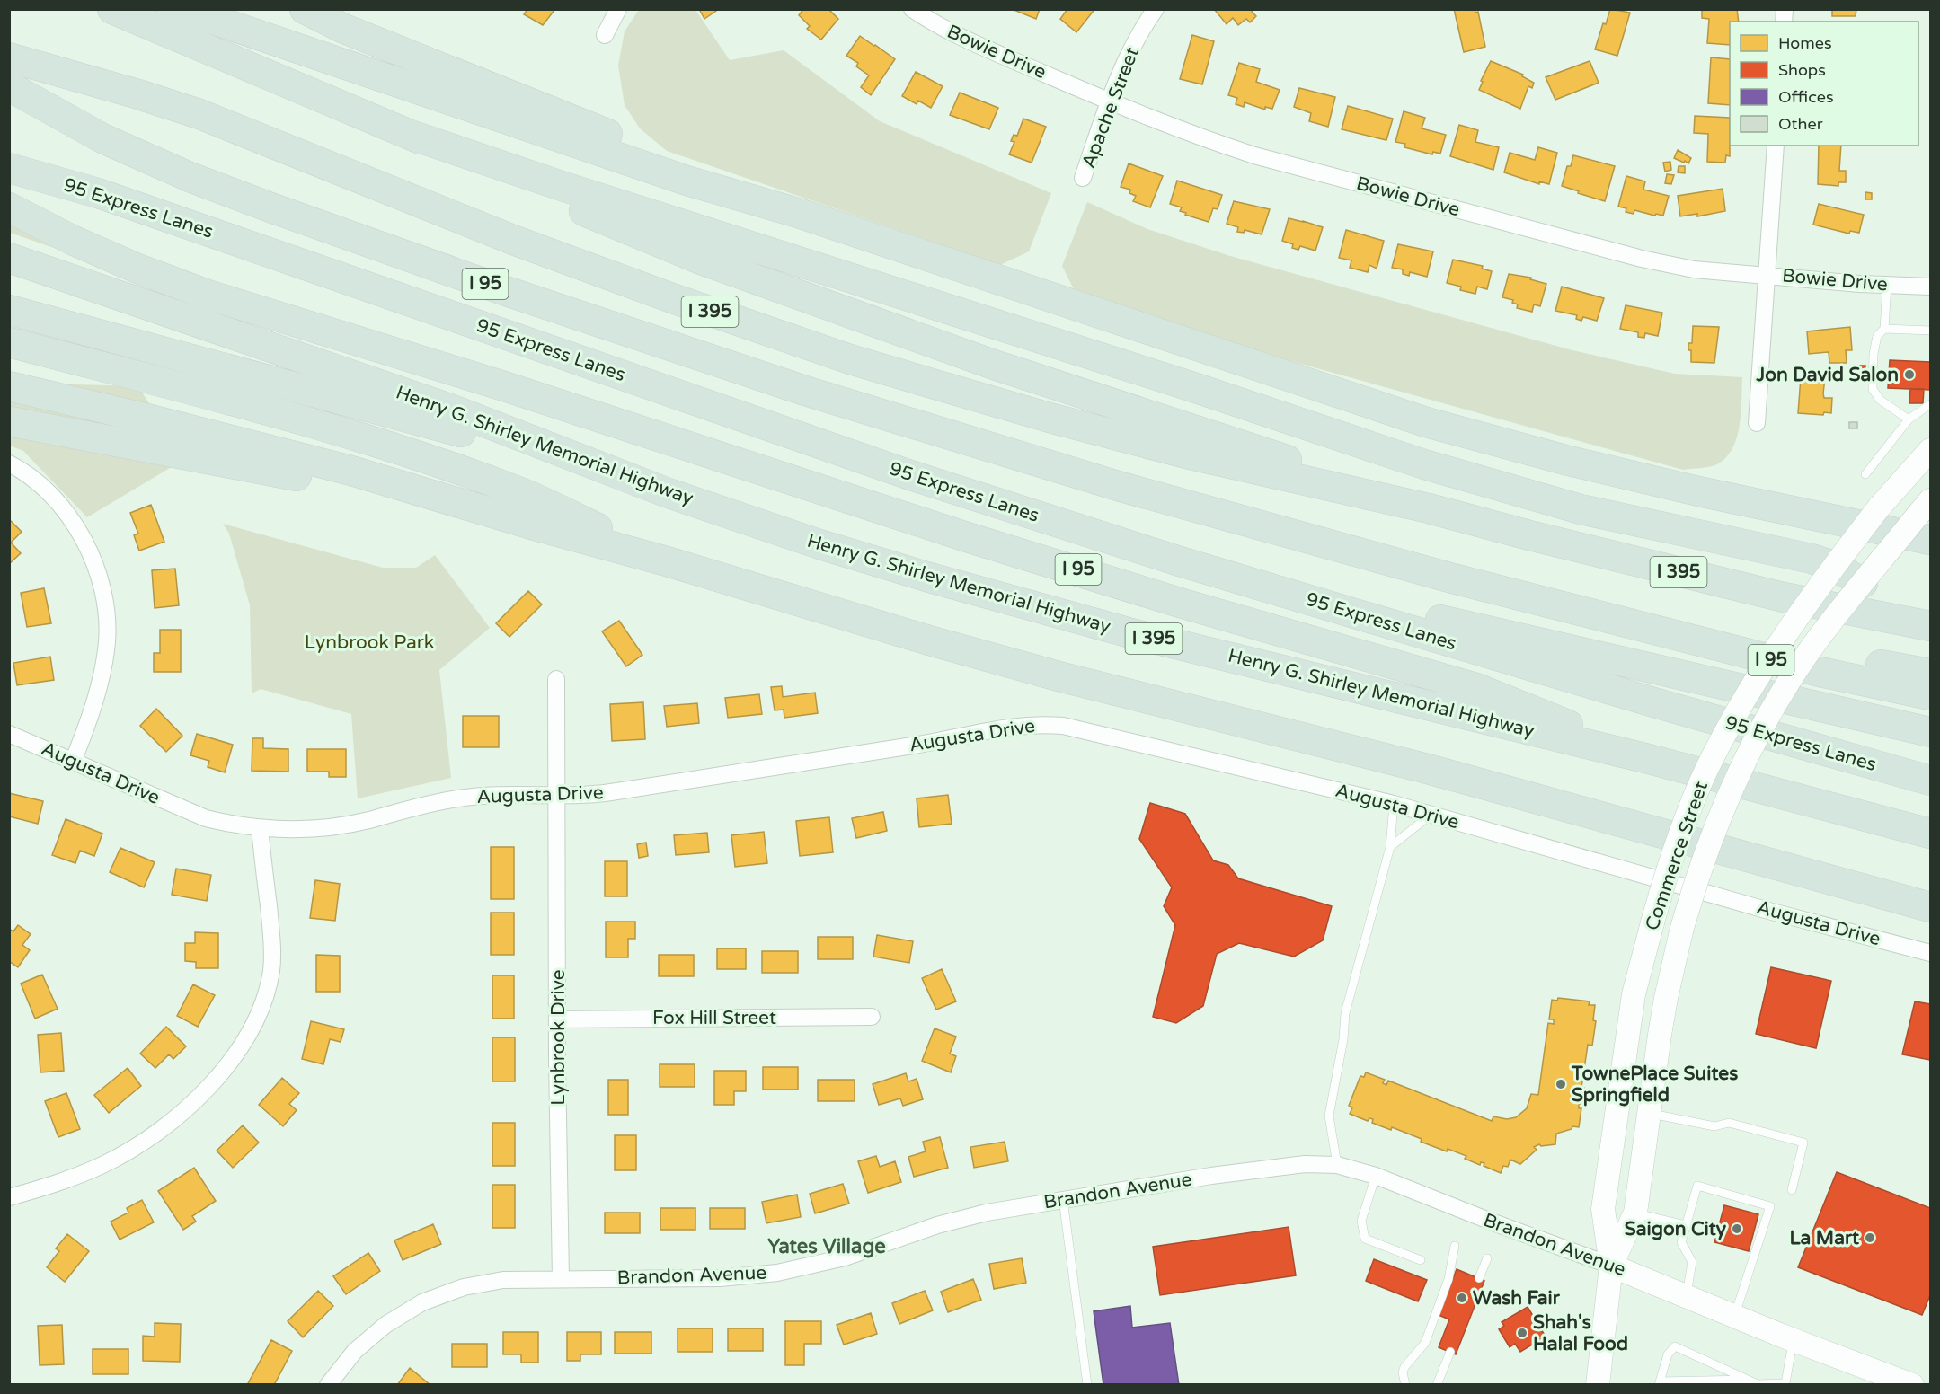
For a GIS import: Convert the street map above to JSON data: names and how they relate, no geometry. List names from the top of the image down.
{
  "streets": {
    "highway": [
      "95 Express Lanes",
      "I 95",
      "I 395",
      "Henry G. Shirley Memorial Highway"
    ],
    "main road": ["Commerce Street", "Brandon Avenue"],
    "street": [
      "Bowie Drive",
      "Apache Street",
      "Augusta Drive",
      "Fox Hill Street",
      "Lynbrook Drive"
    ]
  },
  "crossings": [
    ["Bowie Drive", "Apache Street"],
    ["I 95", "Henry G. Shirley Memorial Highway"],
    ["Augusta Drive", "Lynbrook Drive"],
    ["Commerce Street", "Brandon Avenue"],
    ["Fox Hill Street", "Lynbrook Drive"],
    ["Lynbrook Drive", "Brandon Avenue"]
  ],
  "districts": ["Yates Village"],
  "parks": ["Lynbrook Park"],
  "places": [
    "Jon David Salon",
    "TownePlace Suites Springfield",
    "Saigon City",
    "La Mart",
    "Wash Fair",
    "Shah's Halal Food"
  ],
  "legend": [
    "Homes",
    "Shops",
    "Offices",
    "Other"
  ]
}
